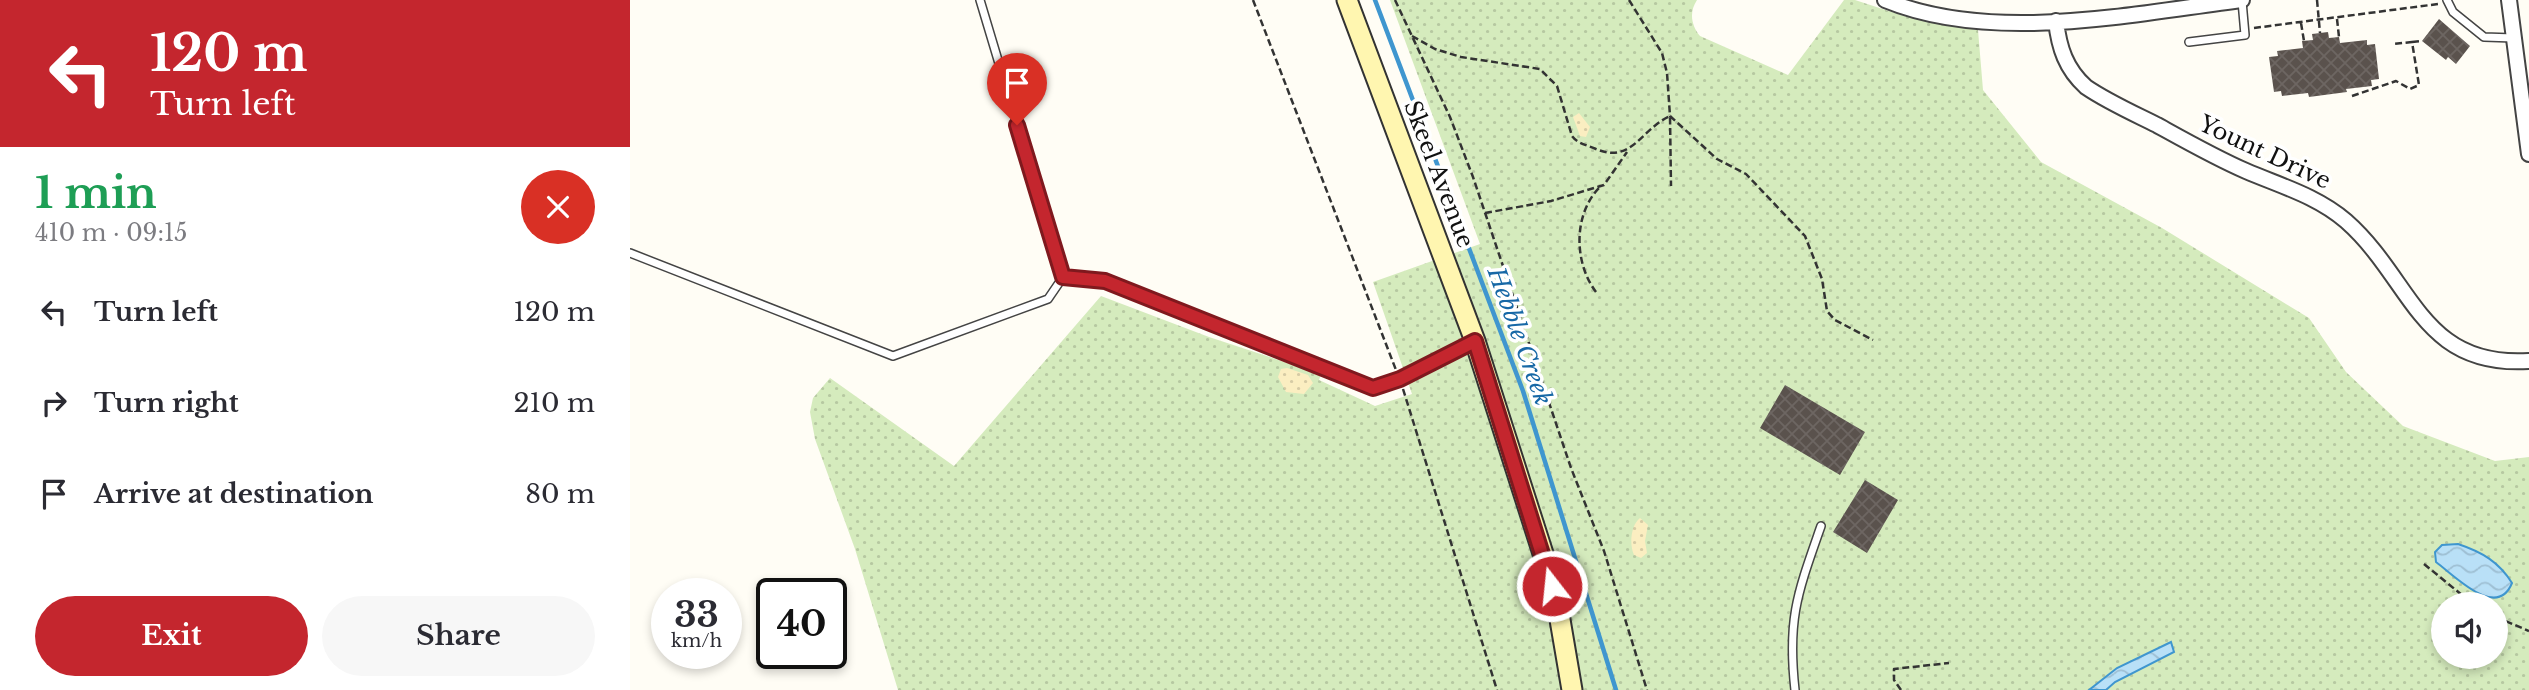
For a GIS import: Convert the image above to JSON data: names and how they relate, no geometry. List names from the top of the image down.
{
  "streets": {
    "street": ["Yount Drive", "Skeel Avenue"]
  },
  "water": ["Hebble Creek"],
  "page": {
    "turn": ["120 m", "Turn left"],
    "heading": ["1 min", "410 m · 09:15"],
    "list": [
      {
        "name": "Turn left",
        "value": "120 m"
      },
      {
        "name": "Turn right",
        "value": "210 m"
      },
      {
        "name": "Arrive at destination",
        "value": "80 m"
      }
    ],
    "speed": "33 km/h",
    "limit": "40",
    "buttons": ["Exit", "Share"]
  }
}
